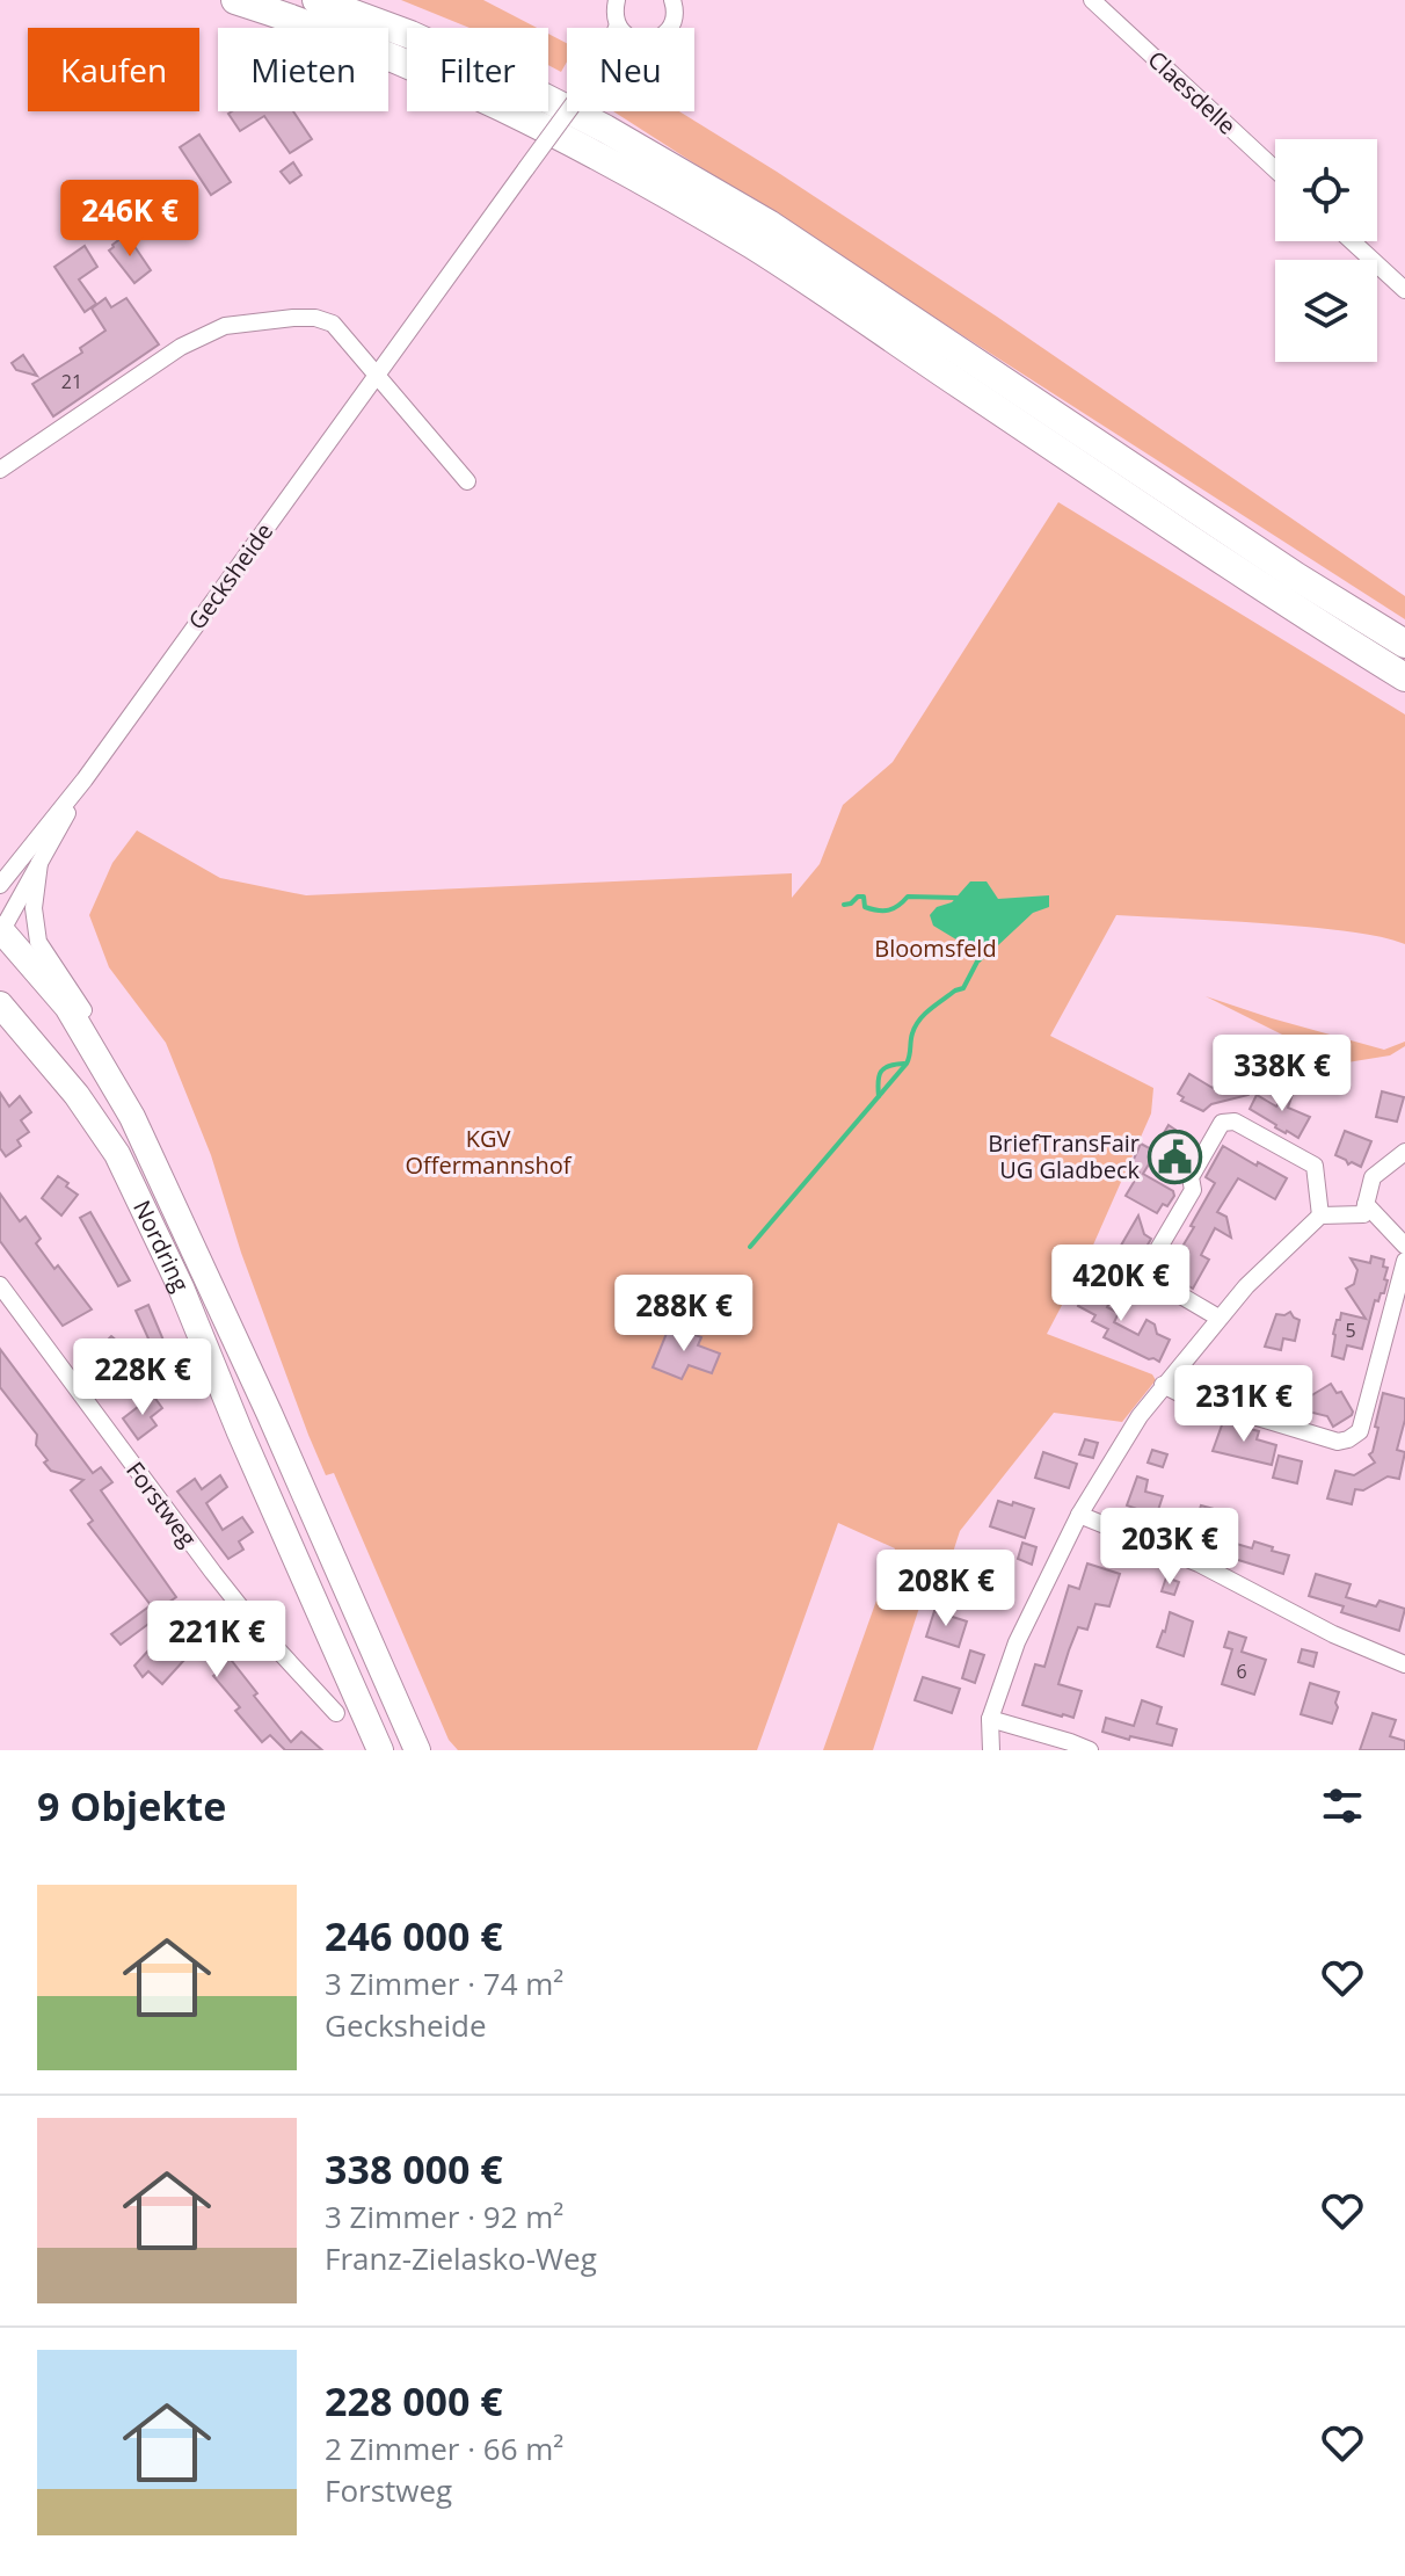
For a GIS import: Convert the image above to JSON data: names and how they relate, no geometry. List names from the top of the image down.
{
  "streets": {
    "main road": ["Nordring"],
    "street": ["Claesdelle", "Gecksheide", "Forstweg"]
  },
  "crossings": [
    ["Gecksheide", "Nordring"]
  ],
  "parks": ["Bloomsfeld", "KGV Offermannshof"],
  "places": {
    "public building": ["BriefTransFair UG Gladbeck"]
  },
  "house_numbers": ["21", "5", "6"],
  "page": {
    "chip": [
      "Kaufen",
      "Mieten",
      "Filter",
      "Neu"
    ],
    "price": [
      "246K €",
      "338K €",
      "420K €",
      "288K €",
      "228K €",
      "231K €",
      "203K €",
      "208K €",
      "221K €"
    ],
    "heading": "9 Objekte",
    "list": [
      {
        "name": "246 000 €",
        "note": "3 Zimmer · 74 m² · Gecksheide"
      },
      {
        "name": "338 000 €",
        "note": "3 Zimmer · 92 m² · Franz-Zielasko-Weg"
      },
      {
        "name": "228 000 €",
        "note": "2 Zimmer · 66 m² · Forstweg"
      }
    ]
  }
}
